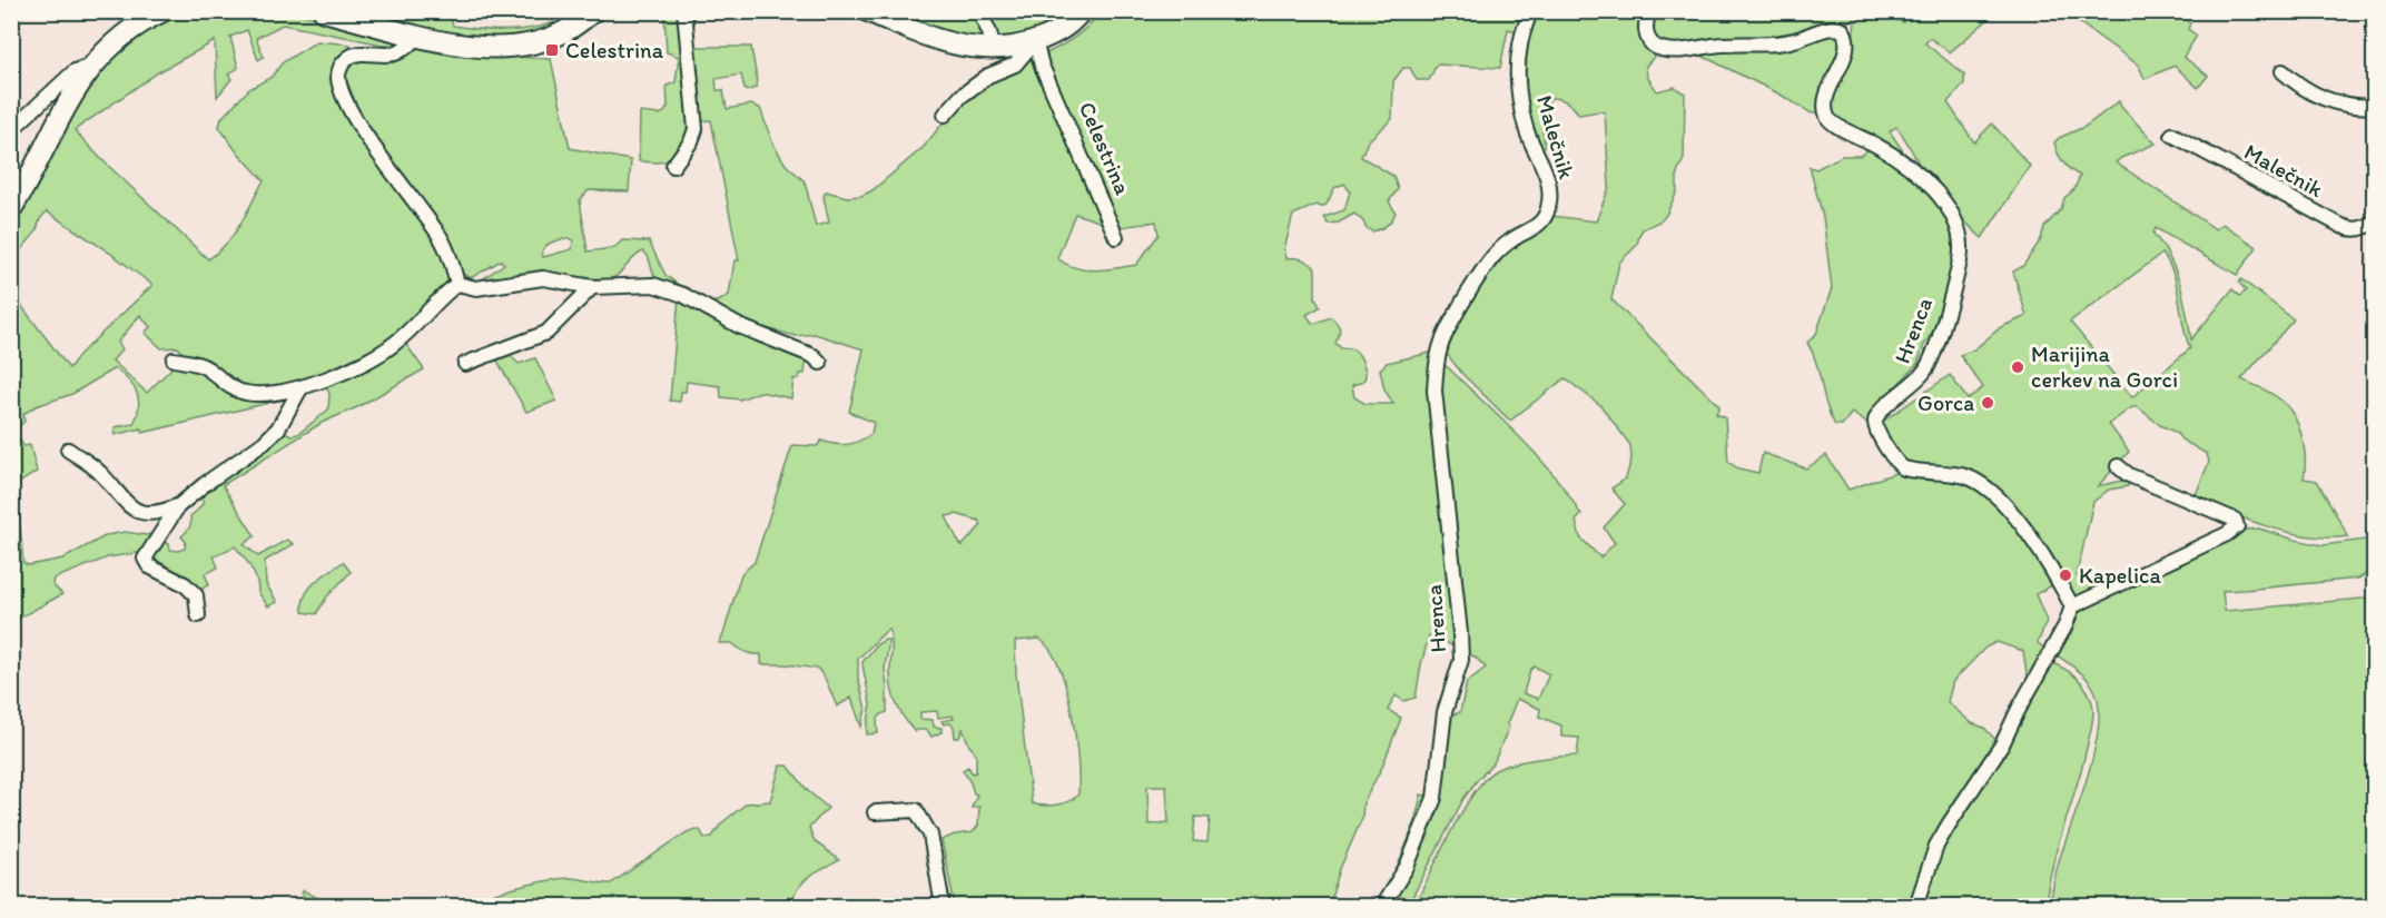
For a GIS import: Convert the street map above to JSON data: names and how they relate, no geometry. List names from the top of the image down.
{
  "streets": {
    "street": ["Malečnik", "Celestrina", "Hrenca"]
  },
  "crossings": [
    ["Malečnik", "Hrenca"]
  ],
  "places": {
    "transit": ["Celestrina"],
    "other": ["Marijina cerkev na Gorci", "Gorca", "Kapelica"]
  }
}
